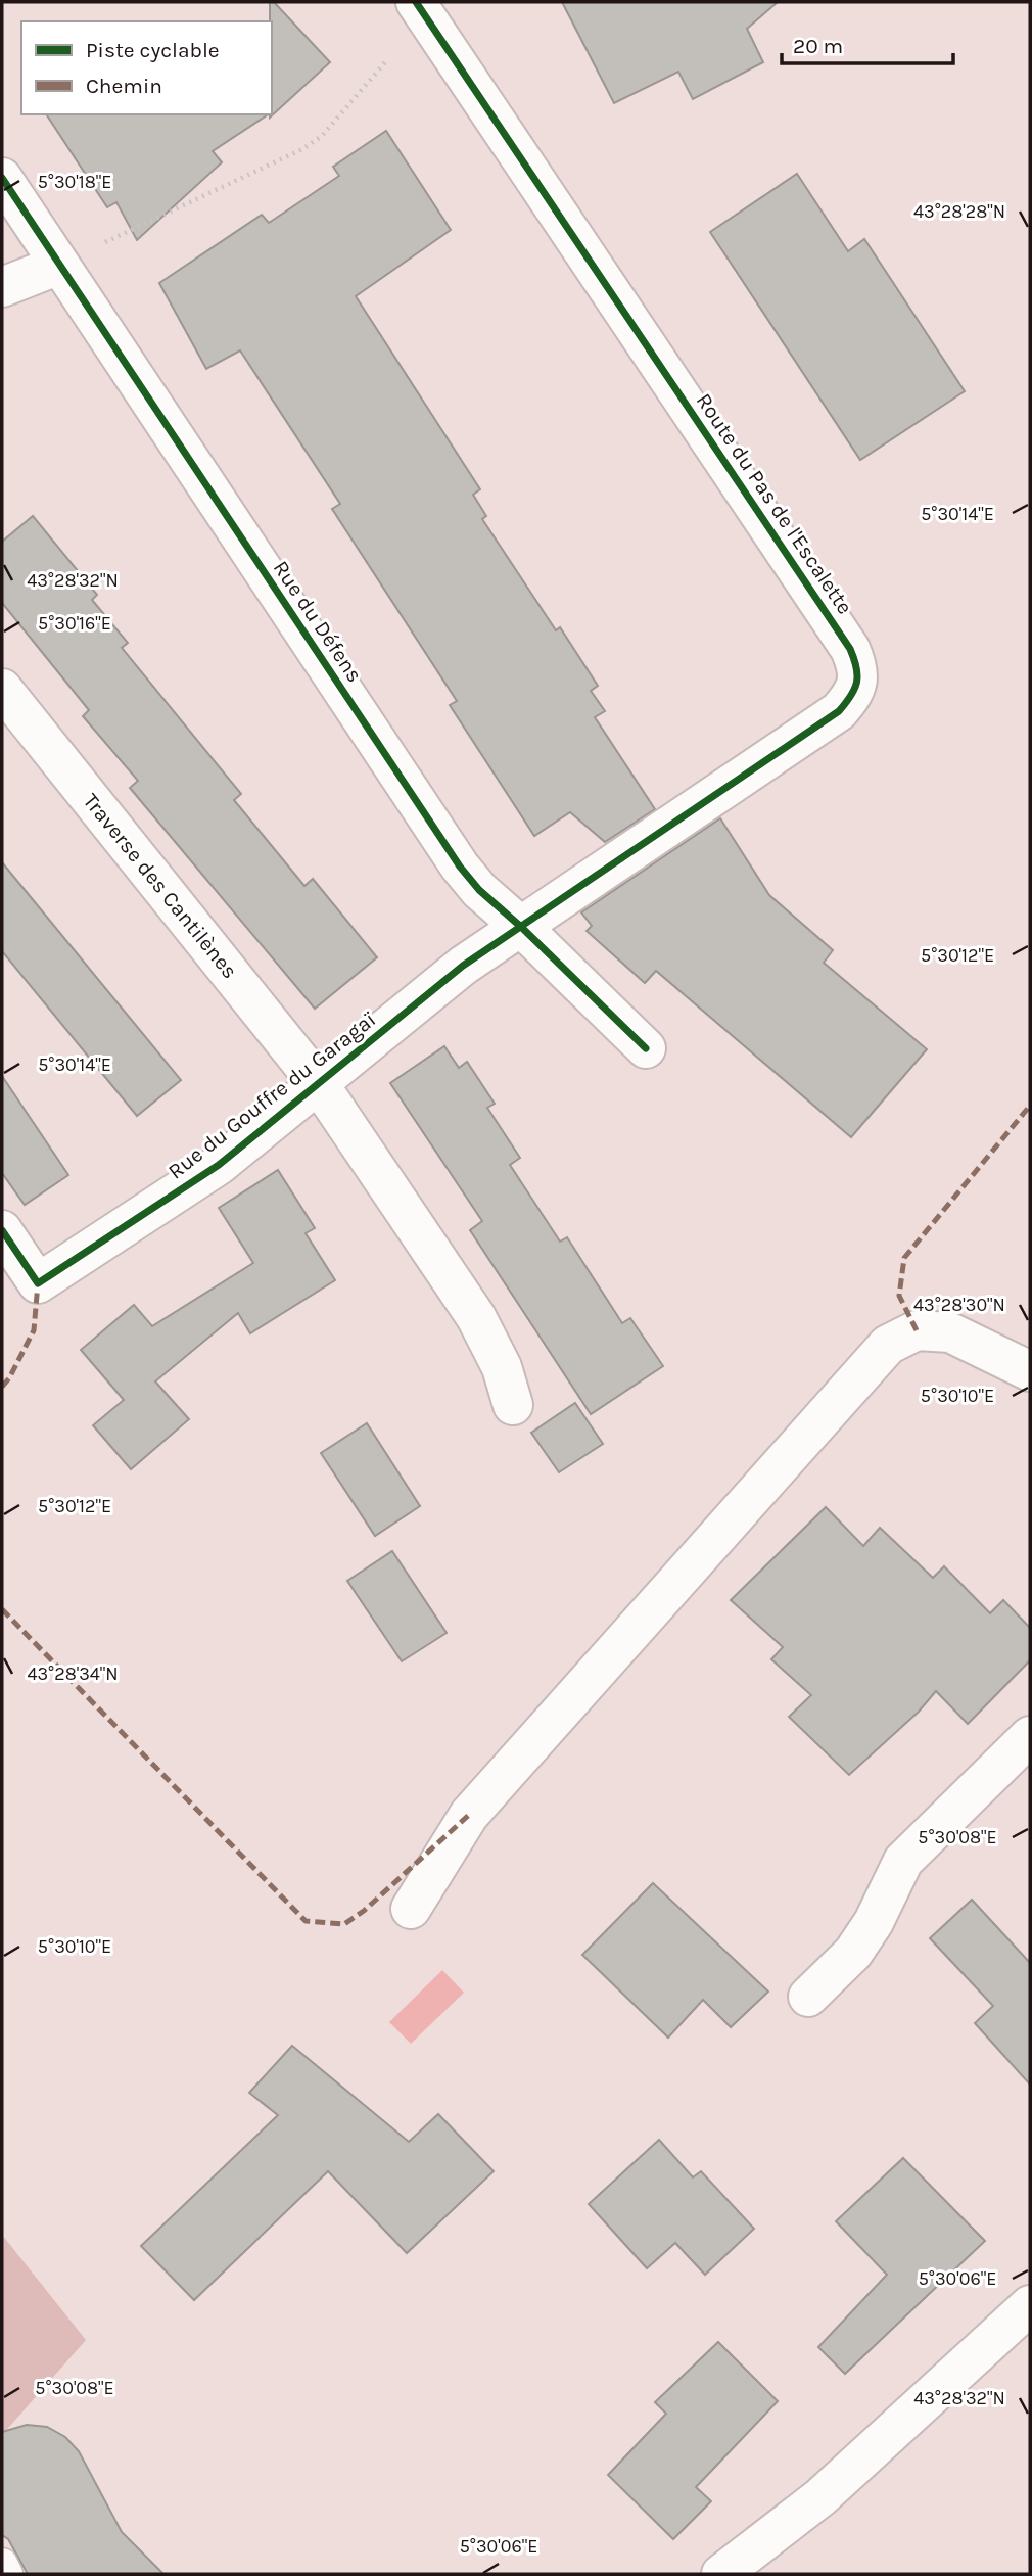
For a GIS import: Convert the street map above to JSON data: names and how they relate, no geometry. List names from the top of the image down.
{
  "streets": {
    "street": [
      "Route du Pas de l'Escalette",
      "Rue du Défens",
      "Traverse des Cantilènes",
      "Rue du Gouffre du Garagaï"
    ]
  },
  "crossings": [
    ["Route du Pas de l'Escalette", "Rue du Défens"],
    ["Route du Pas de l'Escalette", "Rue du Gouffre du Garagaï"],
    ["Rue du Défens", "Rue du Gouffre du Garagaï"],
    ["Traverse des Cantilènes", "Rue du Gouffre du Garagaï"]
  ],
  "legend": ["Piste cyclable", "Chemin"],
  "scale_bar": "20 m",
  "coordinates": [
    "5°30'18\"E",
    "43°28'28\"N",
    "5°30'14\"E",
    "43°28'32\"N",
    "5°30'16\"E",
    "5°30'12\"E",
    "43°28'30\"N",
    "5°30'10\"E",
    "43°28'34\"N",
    "5°30'08\"E",
    "5°30'06\"E"
  ]
}
